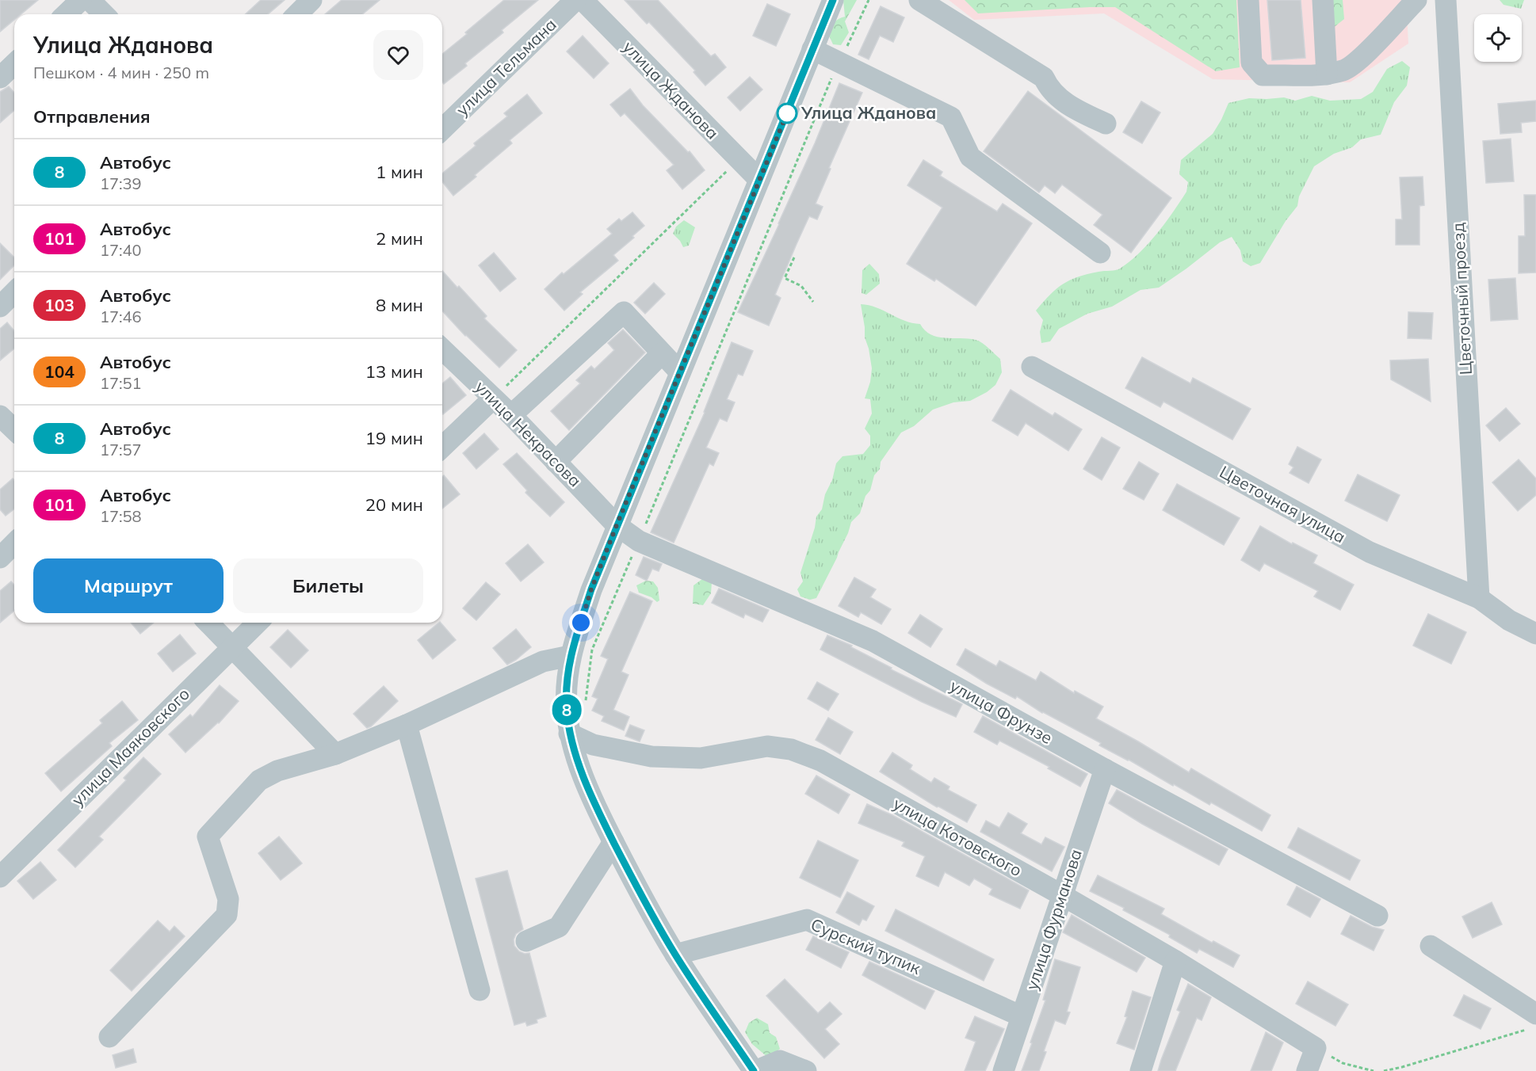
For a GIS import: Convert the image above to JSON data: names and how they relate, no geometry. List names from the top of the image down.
{
  "streets": {
    "street": [
      "улица Тельмана",
      "улица Жданова",
      "Цветочный проезд",
      "улица Некрасова",
      "Цветочная улица",
      "улица Фрунзе",
      "улица Маяковского",
      "улица Котовского",
      "улица Фурманова",
      "Сурский тупик"
    ]
  },
  "crossings": [
    ["Цветочный проезд", "Цветочная улица"],
    ["улица Некрасова", "улица Фрунзе"],
    ["улица Фрунзе", "улица Фурманова"],
    ["улица Котовского", "улица Фурманова"],
    ["улица Фурманова", "Сурский тупик"]
  ],
  "places": ["Улица Жданова"],
  "lines": ["bus line 8"],
  "page": {
    "on_map": "8",
    "heading": [
      ["Улица Жданова", "Пешком · 4 мин · 250 m"],
      "Отправления"
    ],
    "list": [
      {
        "mark": "8",
        "name": "Автобус",
        "note": "17:39",
        "value": "1 мин"
      },
      {
        "mark": "101",
        "name": "Автобус",
        "note": "17:40",
        "value": "2 мин"
      },
      {
        "mark": "103",
        "name": "Автобус",
        "note": "17:46",
        "value": "8 мин"
      },
      {
        "mark": "104",
        "name": "Автобус",
        "note": "17:51",
        "value": "13 мин"
      },
      {
        "mark": "8",
        "name": "Автобус",
        "note": "17:57",
        "value": "19 мин"
      },
      {
        "mark": "101",
        "name": "Автобус",
        "note": "17:58",
        "value": "20 мин"
      }
    ],
    "buttons": ["Маршрут", "Билеты"]
  }
}
